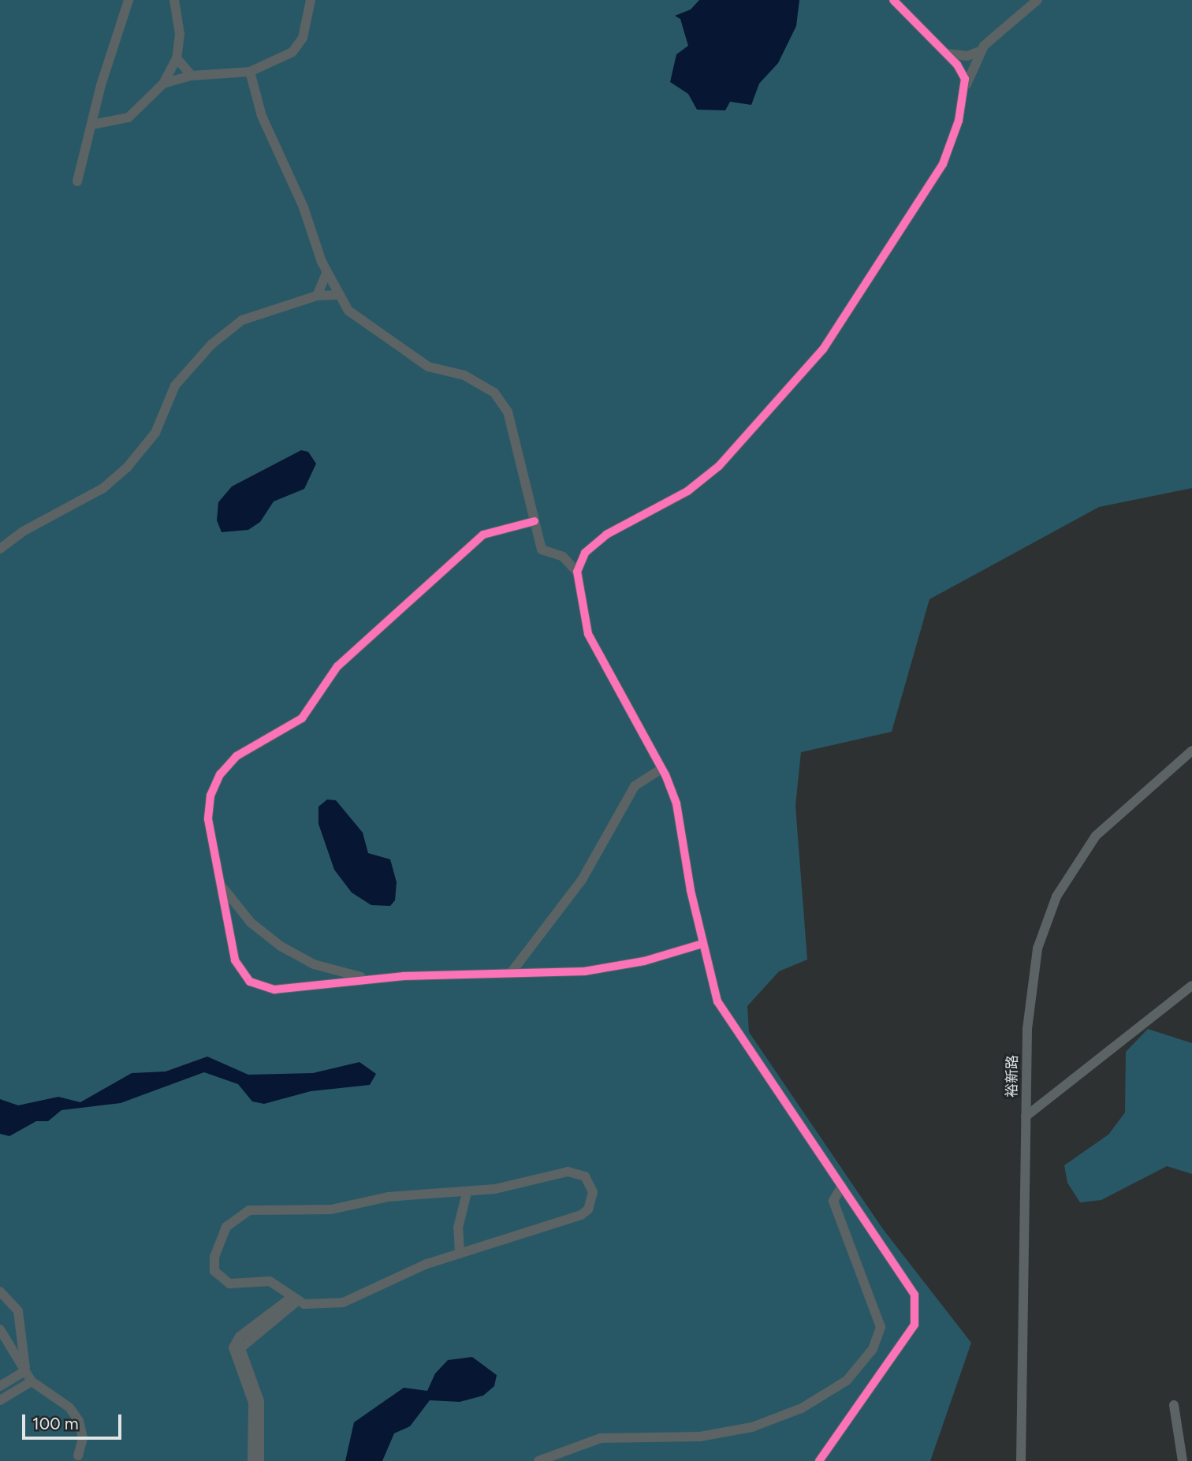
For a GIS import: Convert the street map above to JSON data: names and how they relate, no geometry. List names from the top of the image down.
{
  "streets": {
    "street": ["裕新路"]
  },
  "scale_bar": "100 m"
}
